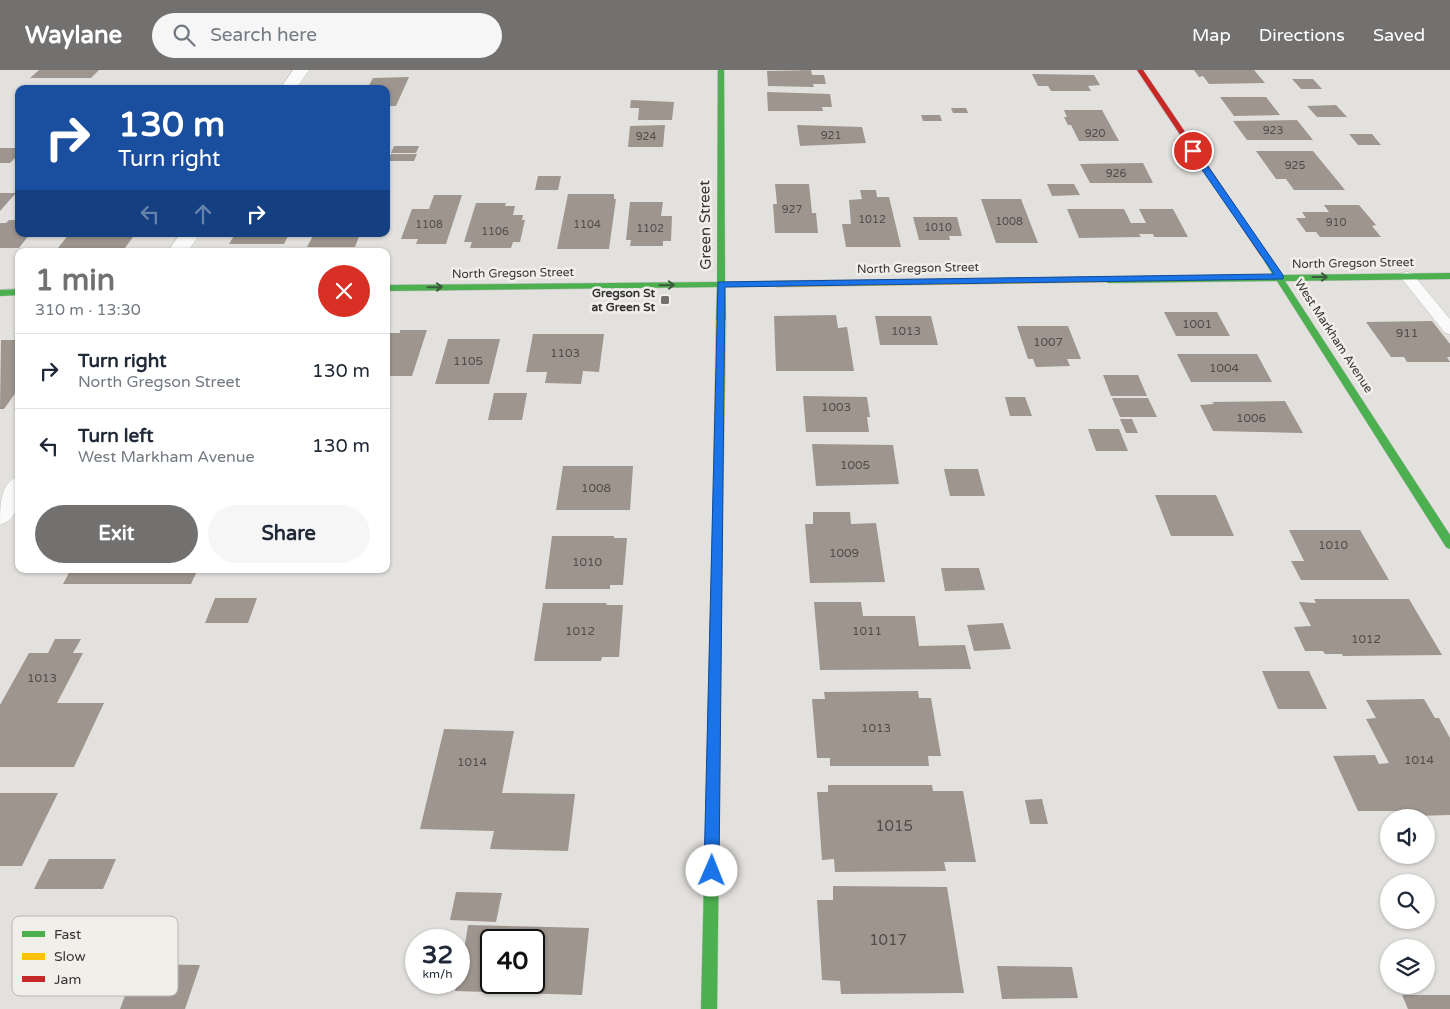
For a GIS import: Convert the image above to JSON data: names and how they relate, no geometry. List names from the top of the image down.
{
  "streets": {
    "street": ["Green Street", "North Gregson Street", "West Markham Avenue"]
  },
  "crossings": [
    ["Green Street", "North Gregson Street"],
    ["North Gregson Street", "West Markham Avenue"]
  ],
  "one_way": ["North Gregson Street"],
  "places": {
    "transit": ["Gregson St at Green St"]
  },
  "house_numbers": [
    "923",
    "920",
    "921",
    "924",
    "925",
    "926",
    "927",
    "1012",
    "1008",
    "910",
    "1108",
    "1104",
    "1010",
    "1102",
    "1106",
    "1001",
    "1013",
    "911",
    "1007",
    "1103",
    "1105",
    "1004",
    "1003",
    "1006",
    "1005",
    "1008",
    "1010",
    "1009",
    "1010",
    "1012",
    "1011",
    "1012",
    "1013",
    "1013",
    "1014",
    "1014",
    "1015",
    "1017"
  ],
  "legend": ["Fast", "Slow", "Jam"],
  "page": {
    "header": "Waylane",
    "search": "Search here",
    "nav": ["Map", "Directions", "Saved"],
    "turn": ["130 m", "Turn right"],
    "heading": ["1 min", "310 m · 13:30"],
    "list": [
      {
        "name": "Turn right",
        "note": "North Gregson Street",
        "value": "130 m"
      },
      {
        "name": "Turn left",
        "note": "West Markham Avenue",
        "value": "130 m"
      }
    ],
    "buttons": ["Exit", "Share"],
    "speed": "32 km/h",
    "limit": "40"
  }
}
